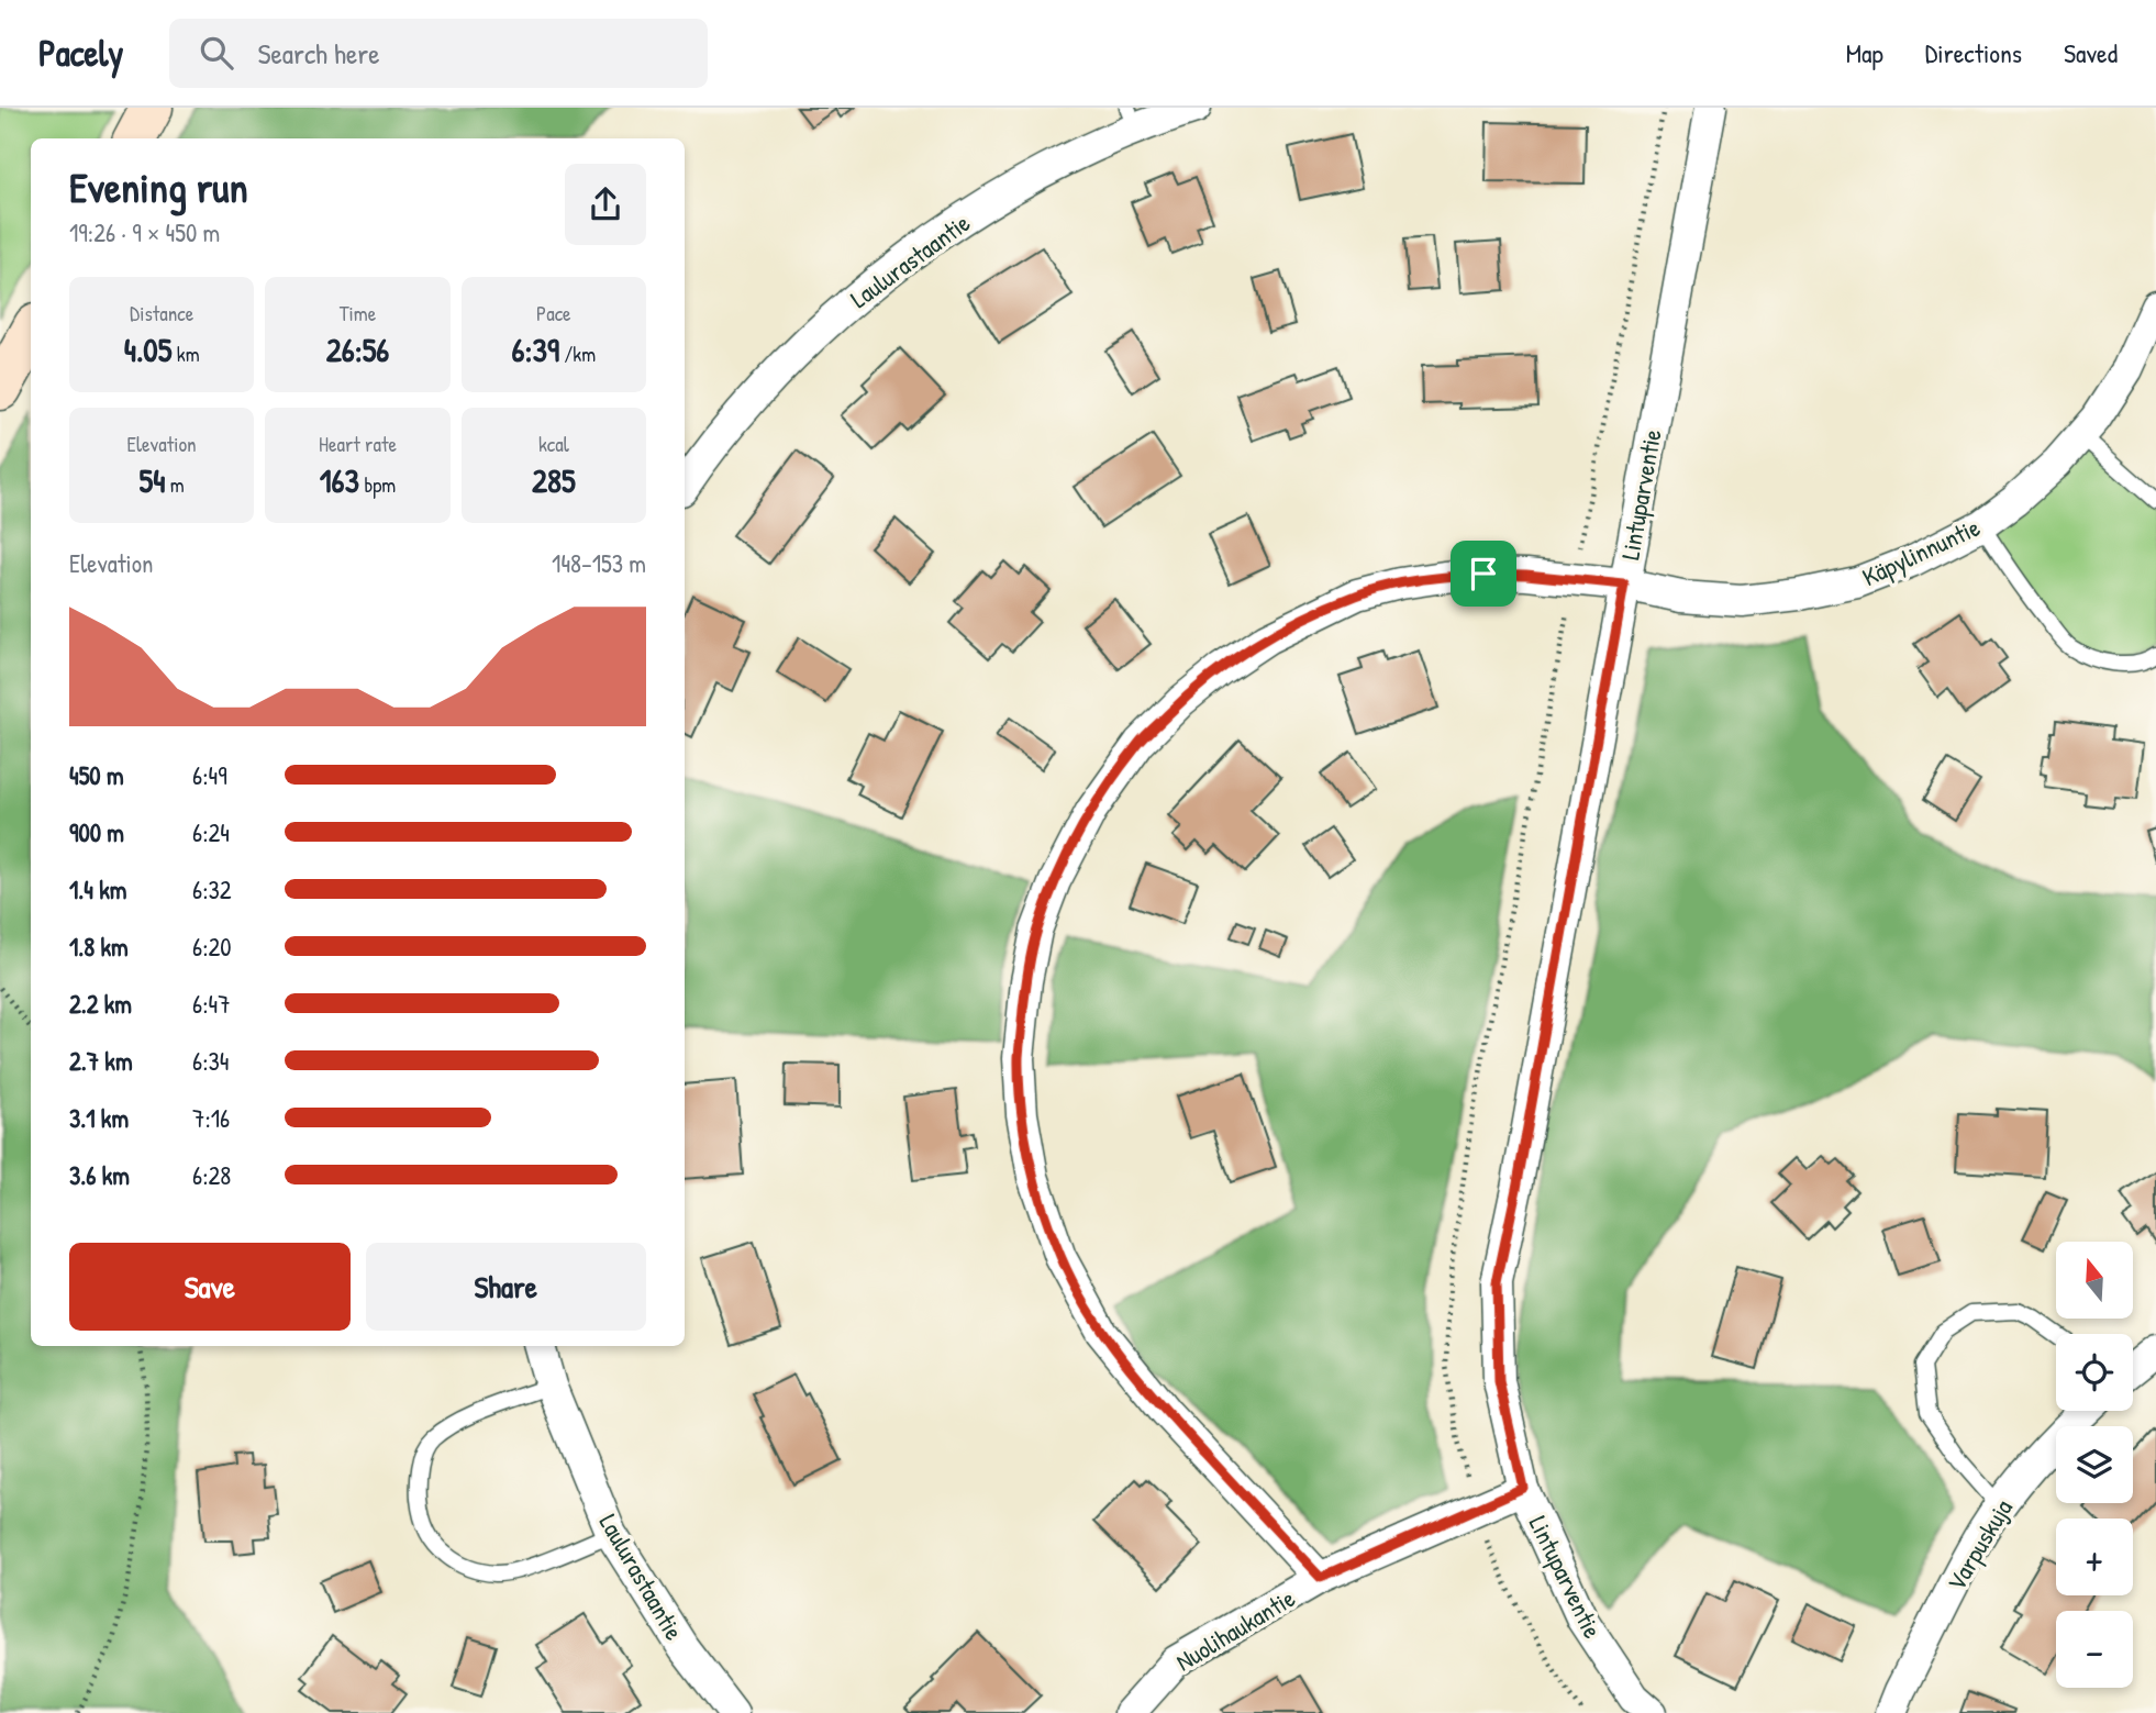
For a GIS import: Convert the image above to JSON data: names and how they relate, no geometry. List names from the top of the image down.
{
  "streets": {
    "street": [
      "Laulurastaantie",
      "Lintuparventie",
      "Käpylinnuntie",
      "Varpuskuja",
      "Nuolihaukantie"
    ]
  },
  "crossings": [
    ["Lintuparventie", "Käpylinnuntie"],
    ["Lintuparventie", "Nuolihaukantie"],
    ["Käpylinnuntie", "Nuolihaukantie"]
  ],
  "north": "top",
  "page": {
    "header": "Pacely",
    "search": "Search here",
    "nav": ["Map", "Directions", "Saved"],
    "heading": ["Evening run", "19:26 · 9 × 450 m"],
    "stats": [
      ["Distance", "4.05 km"],
      ["Time", "26:56"],
      ["Pace", "6:39 /km"],
      ["Elevation", "54 m"],
      ["Heart rate", "163 bpm"],
      ["kcal", "285"]
    ],
    "chart": ["Elevation", "148–153 m"],
    "list": [
      {
        "name": "450 m",
        "note": "6:49"
      },
      {
        "name": "900 m",
        "note": "6:24"
      },
      {
        "name": "1.4 km",
        "note": "6:32"
      },
      {
        "name": "1.8 km",
        "note": "6:20"
      },
      {
        "name": "2.2 km",
        "note": "6:47"
      },
      {
        "name": "2.7 km",
        "note": "6:34"
      },
      {
        "name": "3.1 km",
        "note": "7:16"
      },
      {
        "name": "3.6 km",
        "note": "6:28"
      }
    ],
    "buttons": ["Save", "Share"],
    "map_buttons": ["+", "−"]
  }
}
